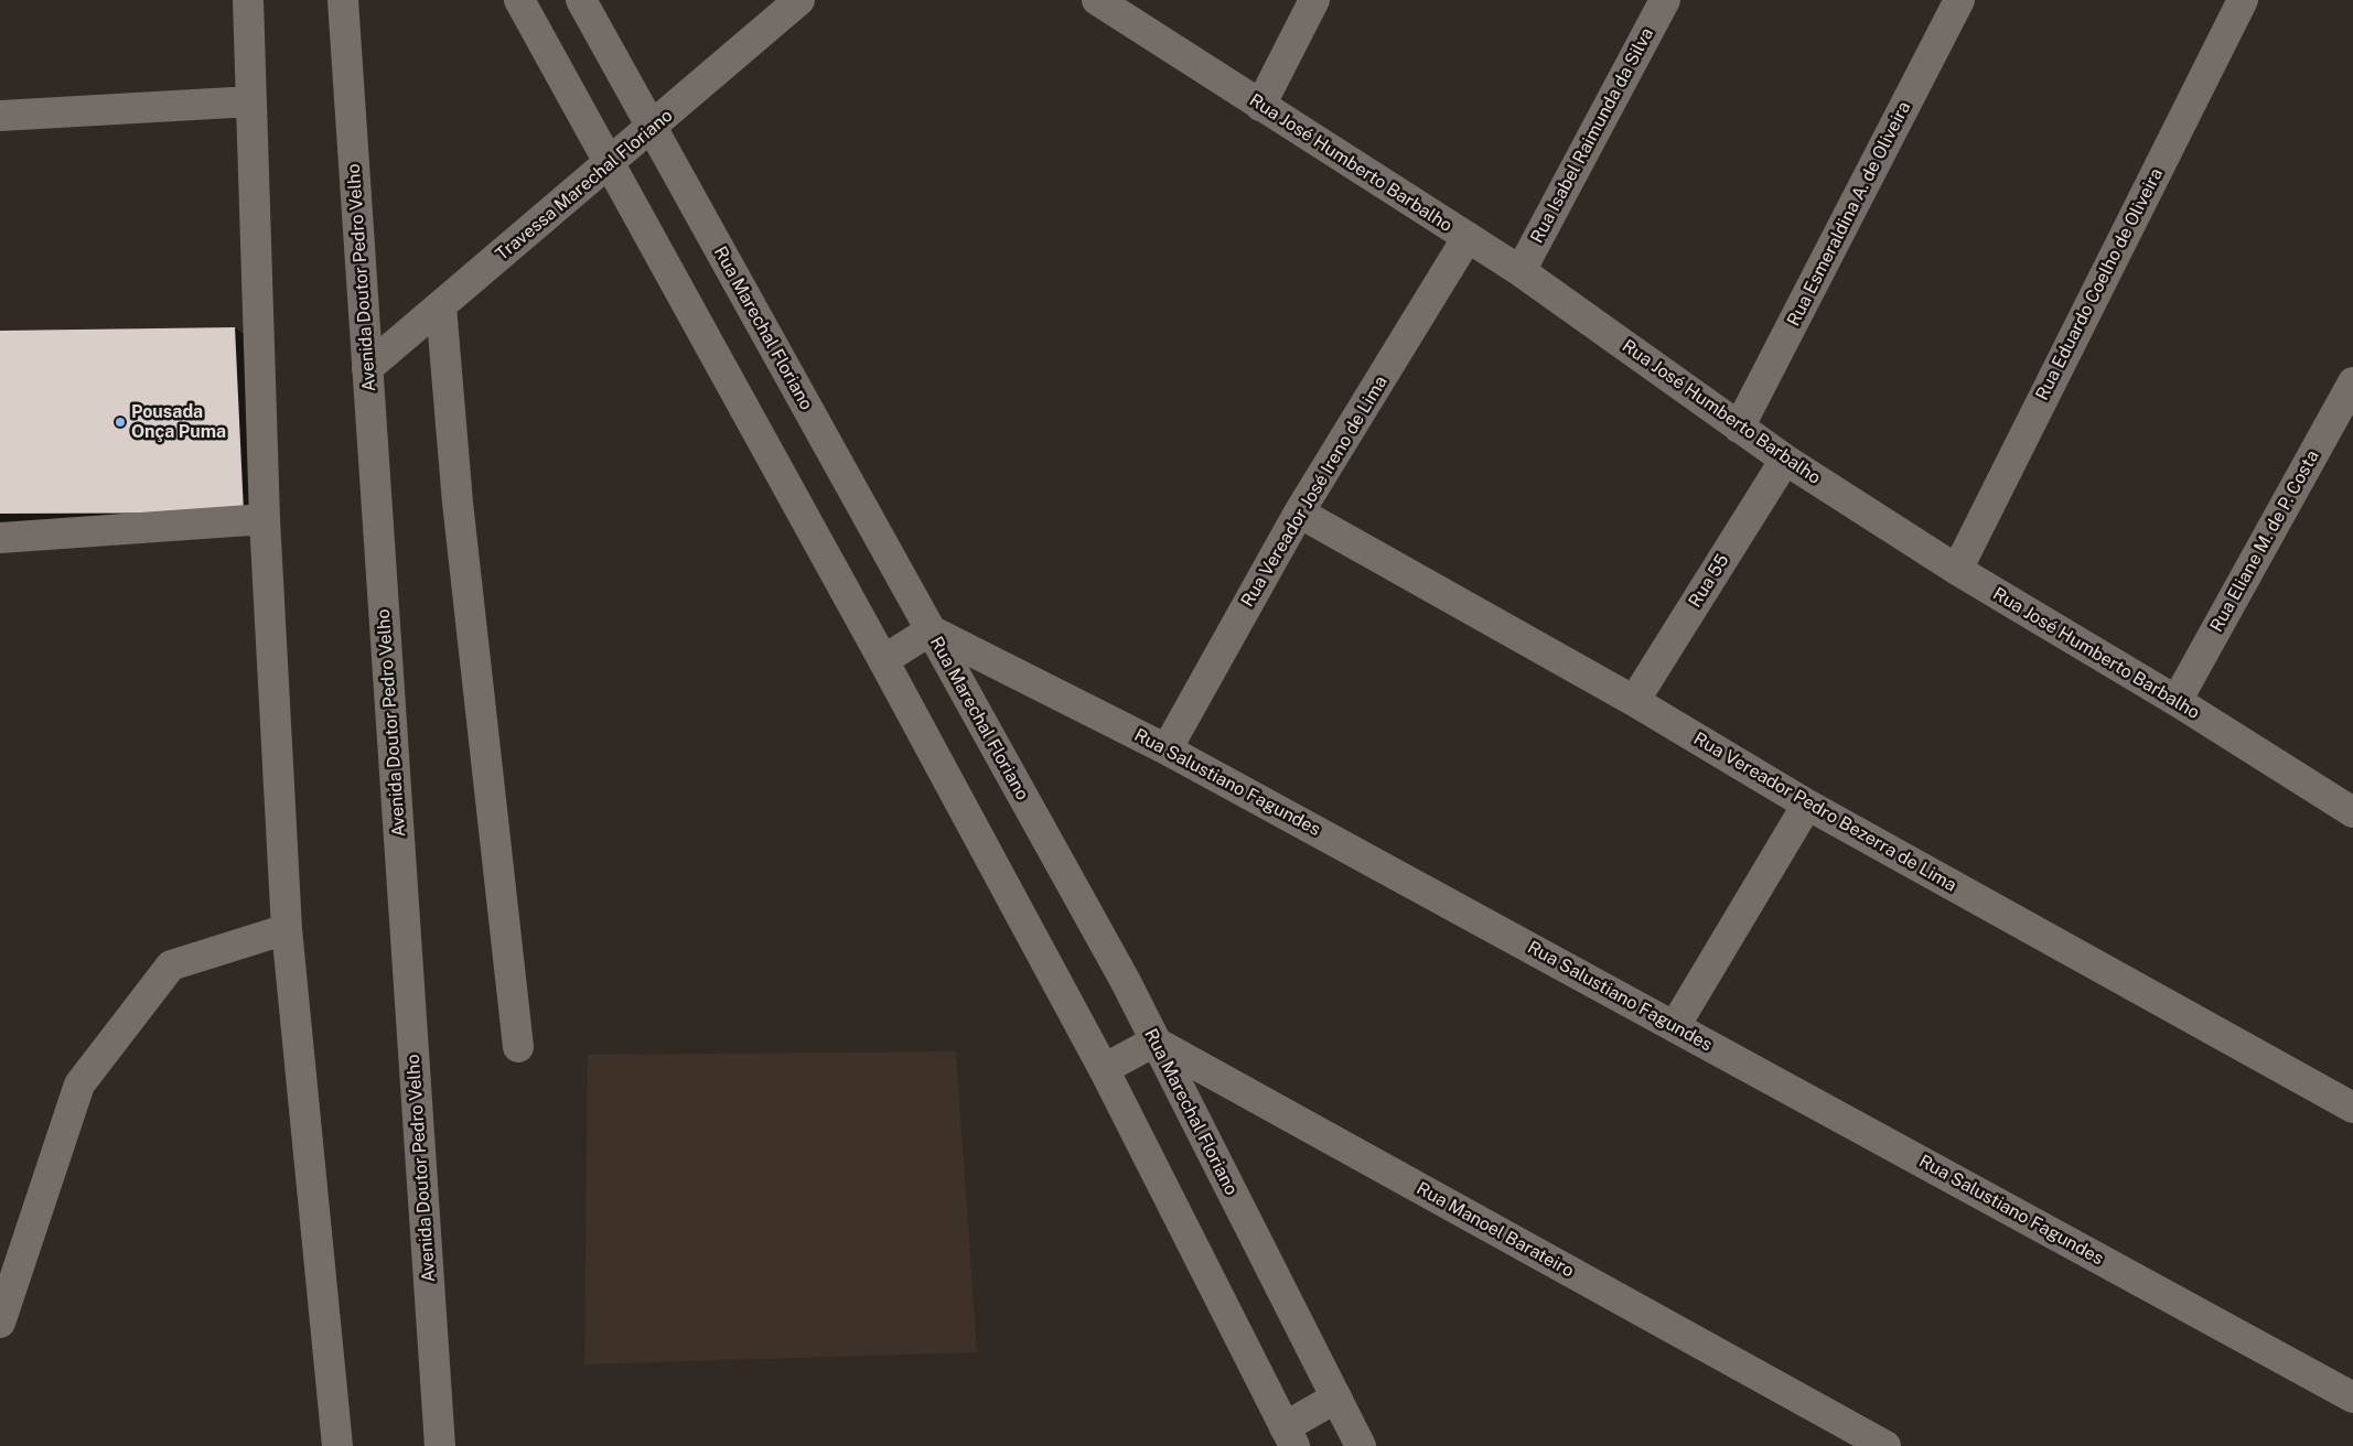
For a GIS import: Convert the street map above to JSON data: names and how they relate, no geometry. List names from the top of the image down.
{
  "streets": {
    "street": [
      "Rua Isabel Raimunda da Silva",
      "Rua José Humberto Barbalho",
      "Travessa Marechal Floriano",
      "Rua Esmeraldina A. de Oliveira",
      "Avenida Doutor Pedro Velho",
      "Rua Eduardo Coelho de Oliveira",
      "Rua Marechal Floriano",
      "Rua Vereador José Ireno de Lima",
      "Rua Eliane M. de P. Costa",
      "Rua 55",
      "Rua Salustiano Fagundes",
      "Rua Vereador Pedro Bezerra de Lima",
      "Rua Manoel Barateiro"
    ]
  },
  "crossings": [
    ["Rua Isabel Raimunda da Silva", "Rua José Humberto Barbalho"],
    ["Rua José Humberto Barbalho", "Rua Esmeraldina A. de Oliveira"],
    ["Rua José Humberto Barbalho", "Rua Eduardo Coelho de Oliveira"],
    ["Rua José Humberto Barbalho", "Rua Vereador José Ireno de Lima"],
    ["Rua José Humberto Barbalho", "Rua Eliane M. de P. Costa"],
    ["Rua José Humberto Barbalho", "Rua 55"],
    ["Travessa Marechal Floriano", "Avenida Doutor Pedro Velho"],
    ["Travessa Marechal Floriano", "Rua Marechal Floriano"],
    ["Rua Marechal Floriano", "Rua Salustiano Fagundes"],
    ["Rua Marechal Floriano", "Rua Manoel Barateiro"],
    ["Rua Vereador José Ireno de Lima", "Rua Salustiano Fagundes"],
    ["Rua Vereador José Ireno de Lima", "Rua Vereador Pedro Bezerra de Lima"],
    ["Rua 55", "Rua Vereador Pedro Bezerra de Lima"]
  ],
  "places": ["Pousada Onça Puma"]
}
